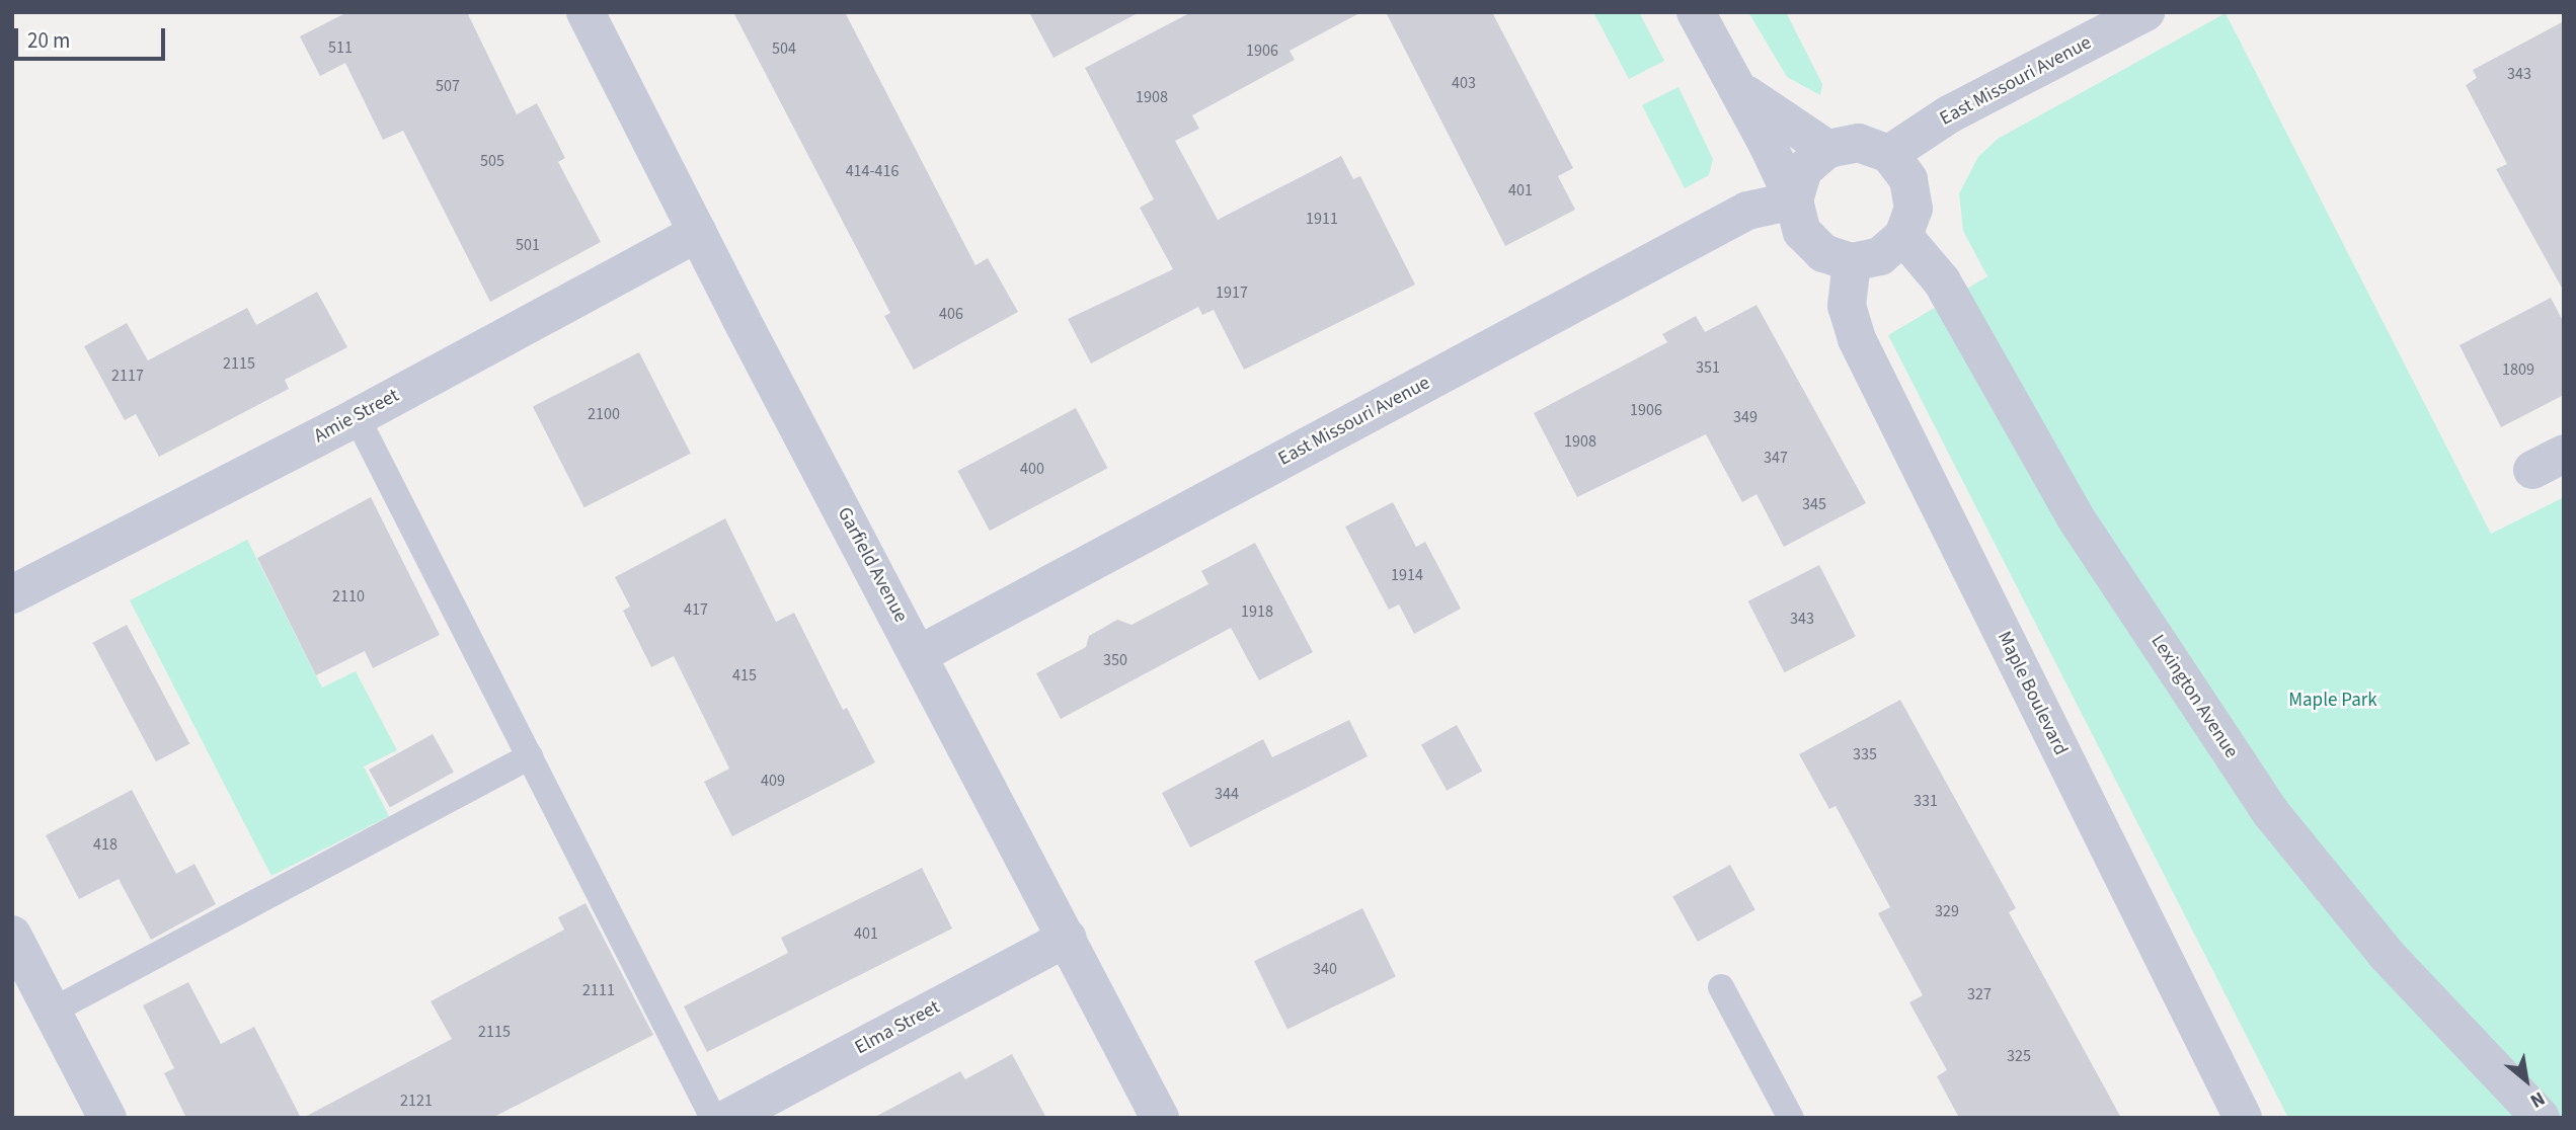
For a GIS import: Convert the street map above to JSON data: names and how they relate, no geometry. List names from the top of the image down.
{
  "streets": {
    "street": [
      "East Missouri Avenue",
      "Amie Street",
      "Garfield Avenue",
      "Maple Boulevard",
      "Lexington Avenue",
      "Elma Street"
    ]
  },
  "crossings": [
    ["East Missouri Avenue", "Garfield Avenue"],
    ["East Missouri Avenue", "Maple Boulevard"],
    ["East Missouri Avenue", "Lexington Avenue"],
    ["Amie Street", "Garfield Avenue"],
    ["Garfield Avenue", "Elma Street"],
    ["Maple Boulevard", "Lexington Avenue"]
  ],
  "parks": ["Maple Park"],
  "house_numbers": [
    "511",
    "504",
    "1906",
    "343",
    "403",
    "507",
    "1908",
    "505",
    "414-416",
    "401",
    "1911",
    "501",
    "1917",
    "406",
    "2115",
    "351",
    "1809",
    "2117",
    "1906",
    "2100",
    "349",
    "1908",
    "347",
    "400",
    "345",
    "1914",
    "2110",
    "417",
    "1918",
    "343",
    "350",
    "415",
    "335",
    "409",
    "344",
    "331",
    "418",
    "329",
    "401",
    "340",
    "2111",
    "327",
    "2115",
    "325",
    "2121"
  ],
  "scale_bar": "20 m",
  "north": "bottom right"
}
